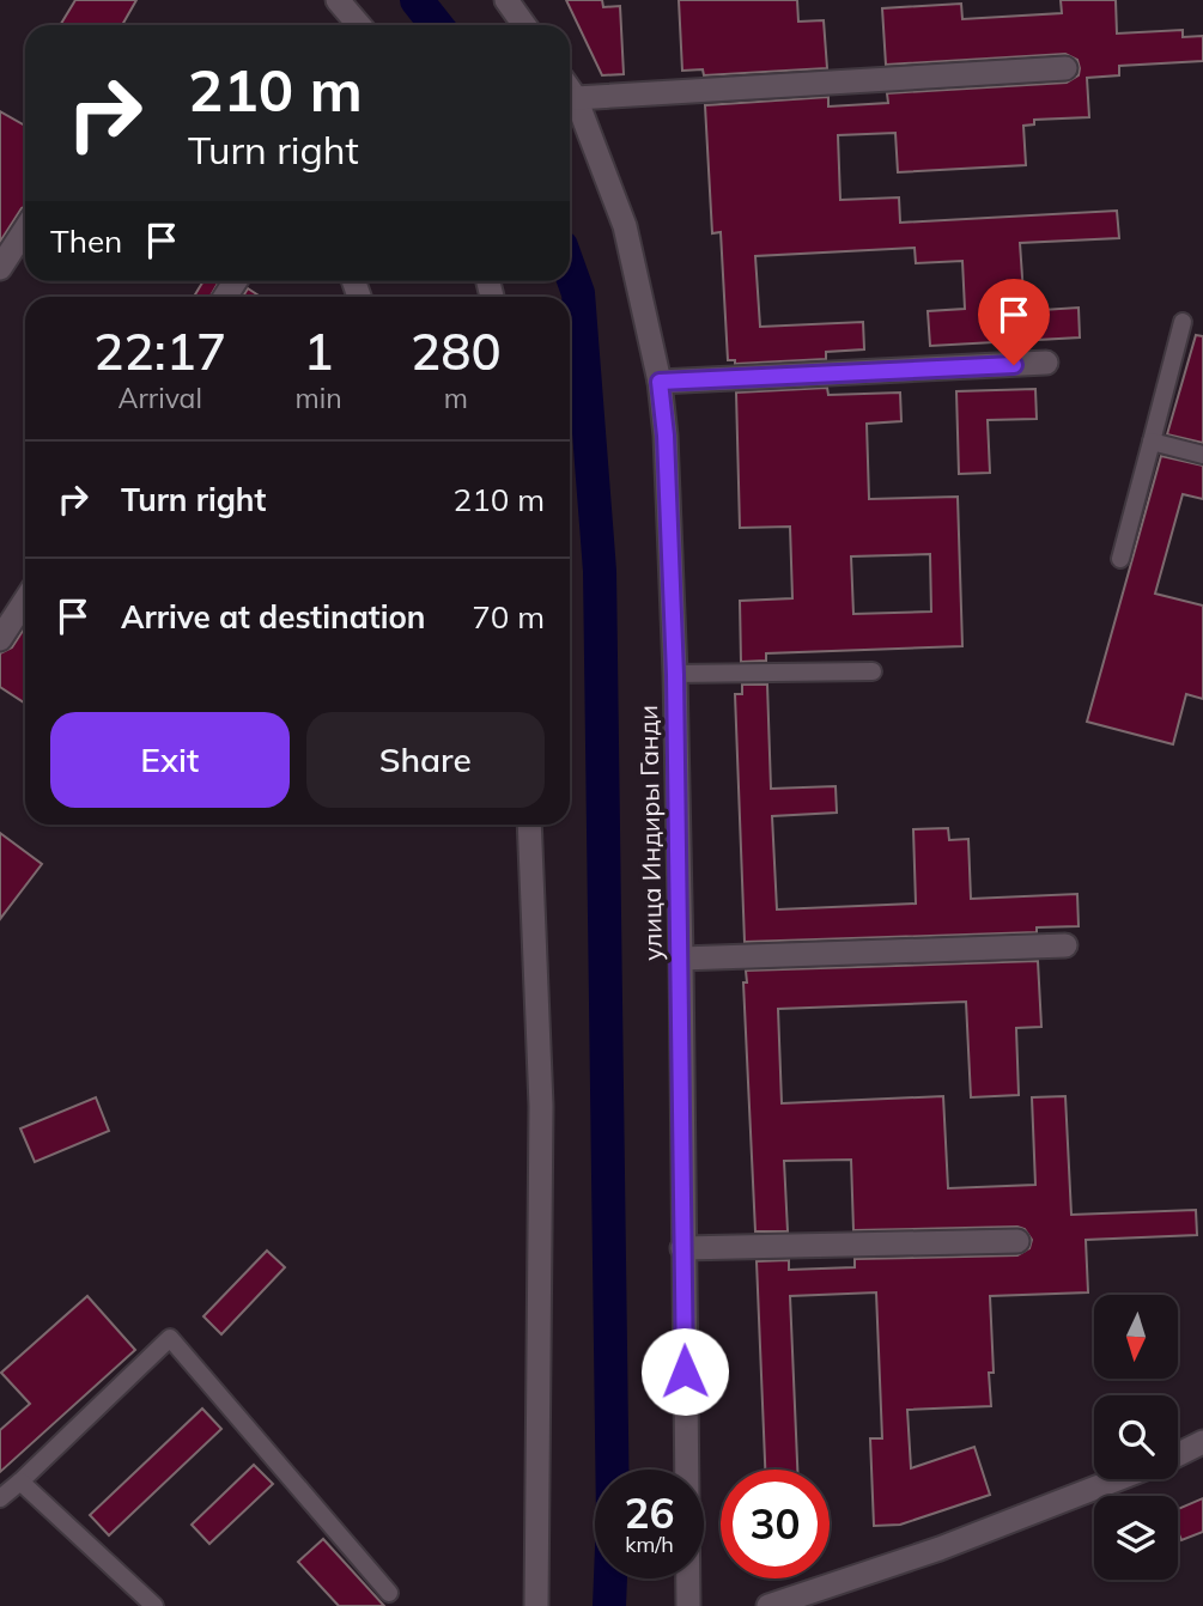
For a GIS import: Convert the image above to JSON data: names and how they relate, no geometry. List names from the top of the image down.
{
  "streets": {
    "street": ["улица Индиры Ганди"]
  },
  "north": "bottom",
  "page": {
    "turn": ["210 m", "Turn right"],
    "then": "Then",
    "eta": [
      "22:17",
      "Arrival",
      "1",
      "min",
      "280",
      "m"
    ],
    "list": [
      {
        "name": "Turn right",
        "value": "210 m"
      },
      {
        "name": "Arrive at destination",
        "value": "70 m"
      }
    ],
    "buttons": ["Exit", "Share"],
    "speed": "26 km/h",
    "limit": "30"
  }
}
